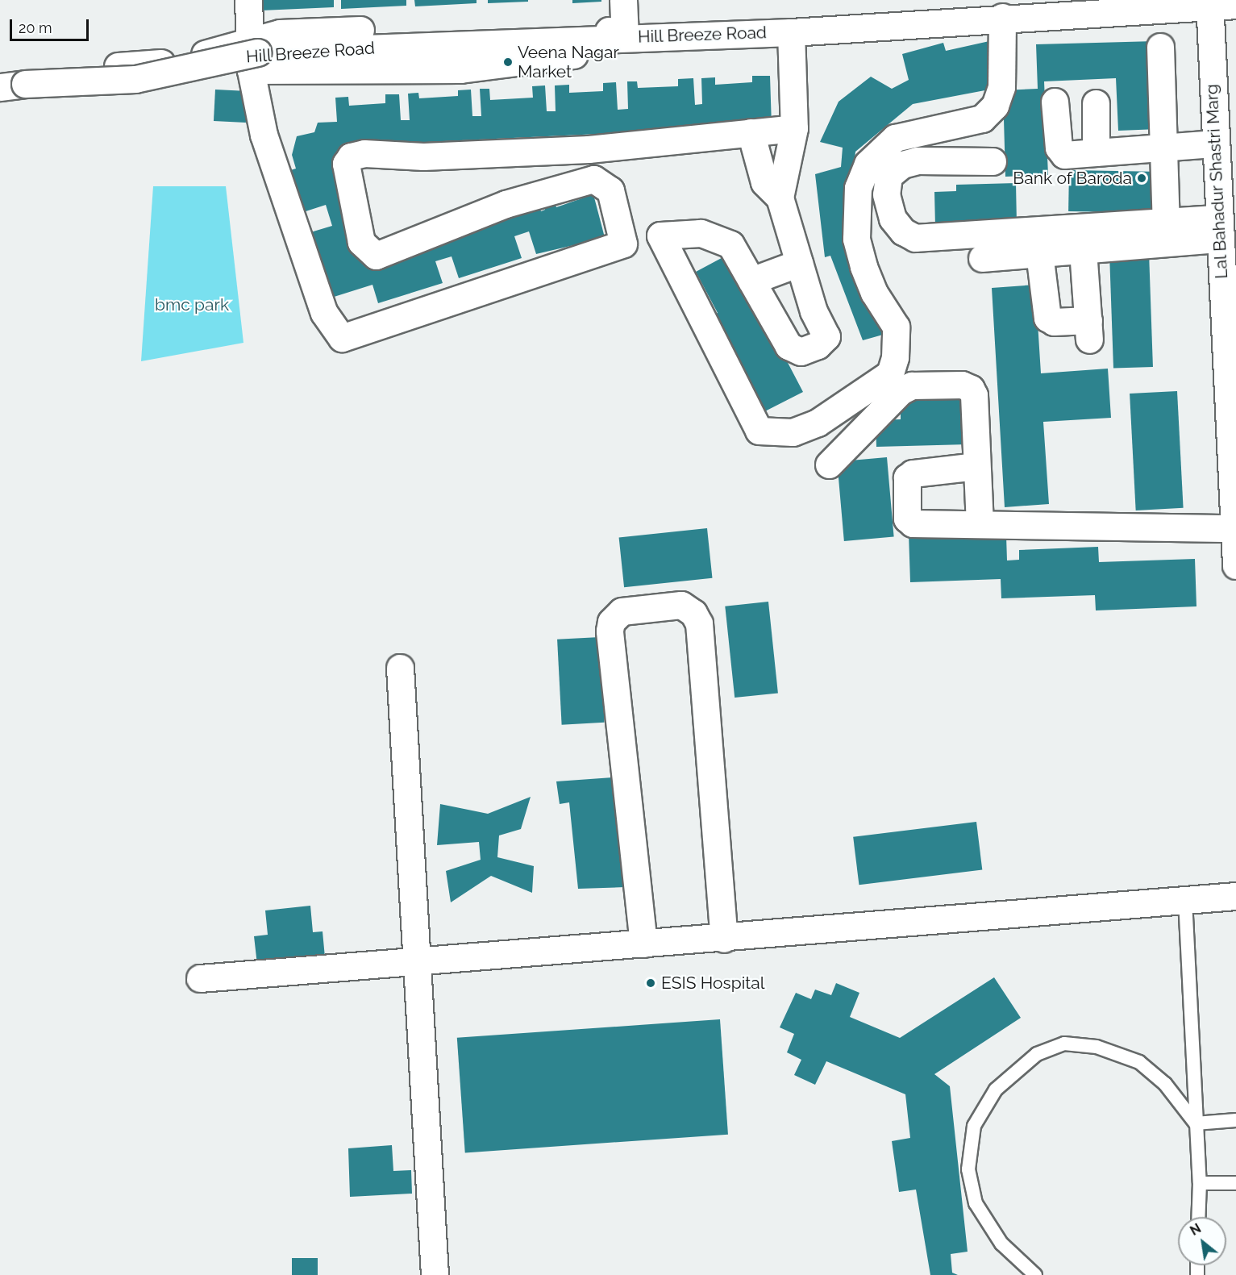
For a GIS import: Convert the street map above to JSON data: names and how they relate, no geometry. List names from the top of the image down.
{
  "streets": {
    "street": ["Hill Breeze Road", "Lal Bahadur Shastri Marg"]
  },
  "crossings": [
    ["Hill Breeze Road", "Lal Bahadur Shastri Marg"]
  ],
  "parks": ["bmc park"],
  "places": ["Veena Nagar Market", "Bank of Baroda", "ESIS Hospital"],
  "scale_bar": "20 m",
  "north": "top left"
}
